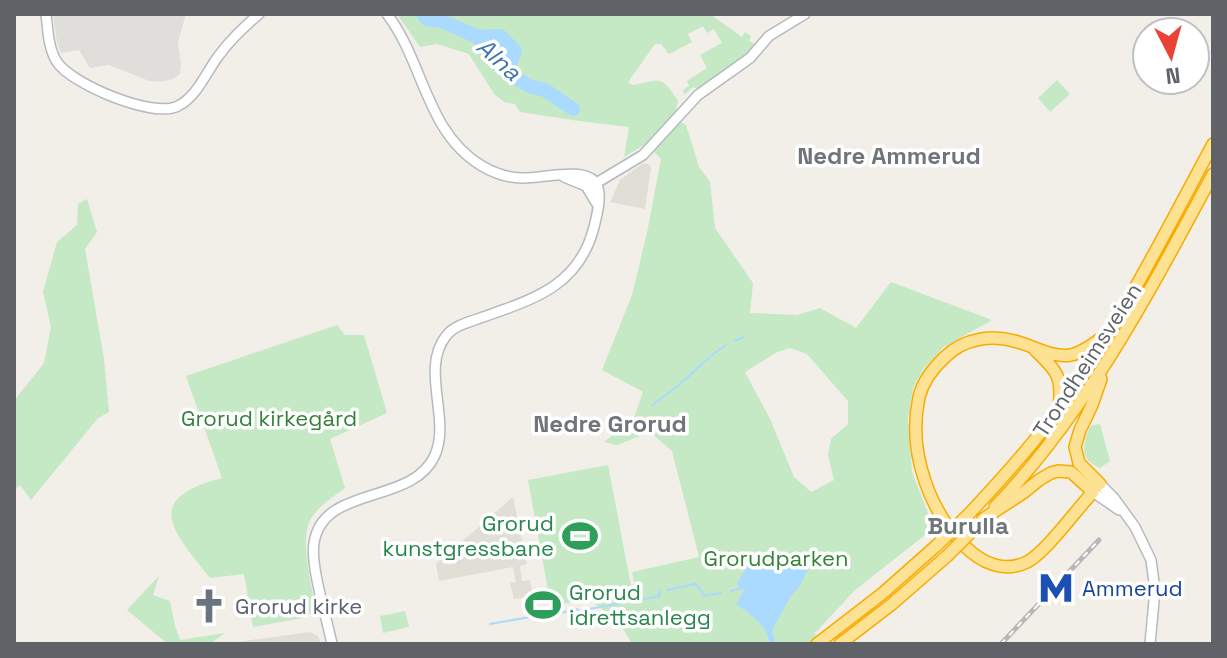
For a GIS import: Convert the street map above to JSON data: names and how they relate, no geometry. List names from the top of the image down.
{
  "streets": {
    "highway": ["Trondheimsveien"]
  },
  "districts": ["Nedre Ammerud", "Nedre Grorud", "Burulla"],
  "water": ["Alna"],
  "parks": ["Grorud kirkegård", "Grorudparken"],
  "places": {
    "sports": ["Grorud kunstgressbane", "Grorud idrettsanlegg"],
    "metro station": ["Ammerud"],
    "church": ["Grorud kirke"]
  },
  "north": "bottom"
}
